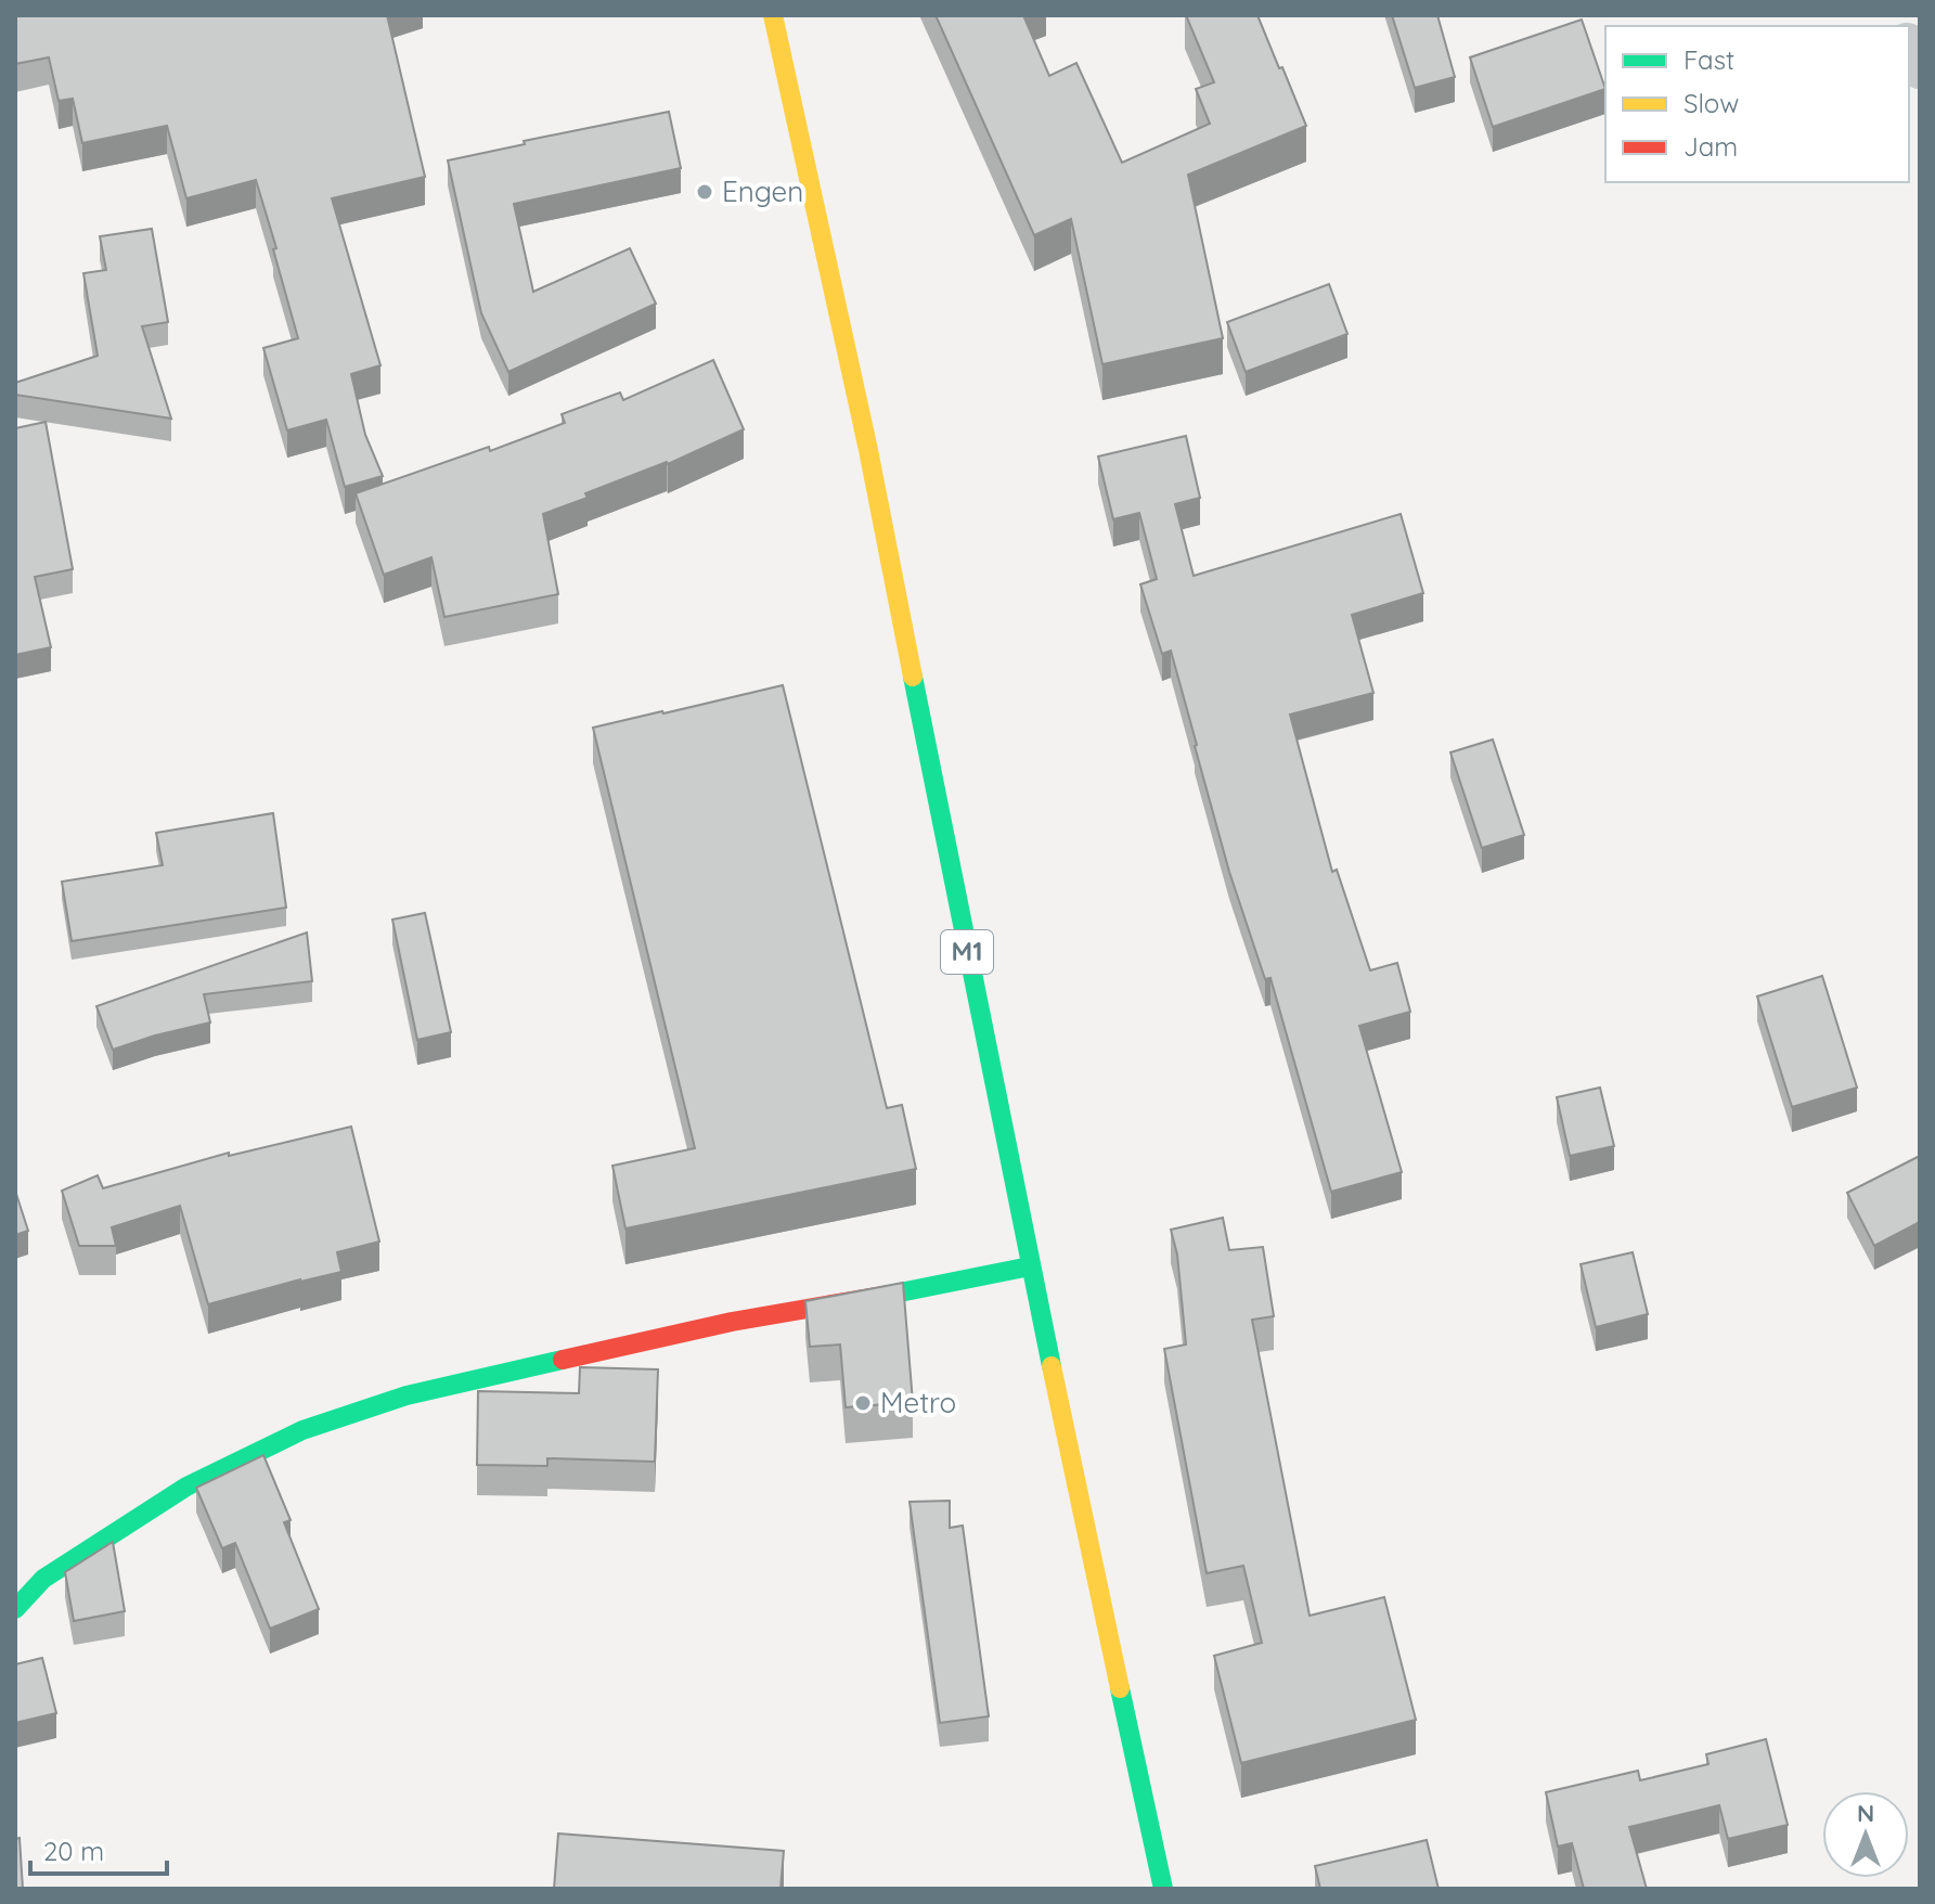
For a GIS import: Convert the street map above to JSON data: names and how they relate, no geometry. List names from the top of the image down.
{
  "streets": {
    "main road": ["M1"]
  },
  "places": ["Engen", "Metro"],
  "legend": ["Fast", "Slow", "Jam"],
  "scale_bar": "20 m",
  "north": "top"
}
